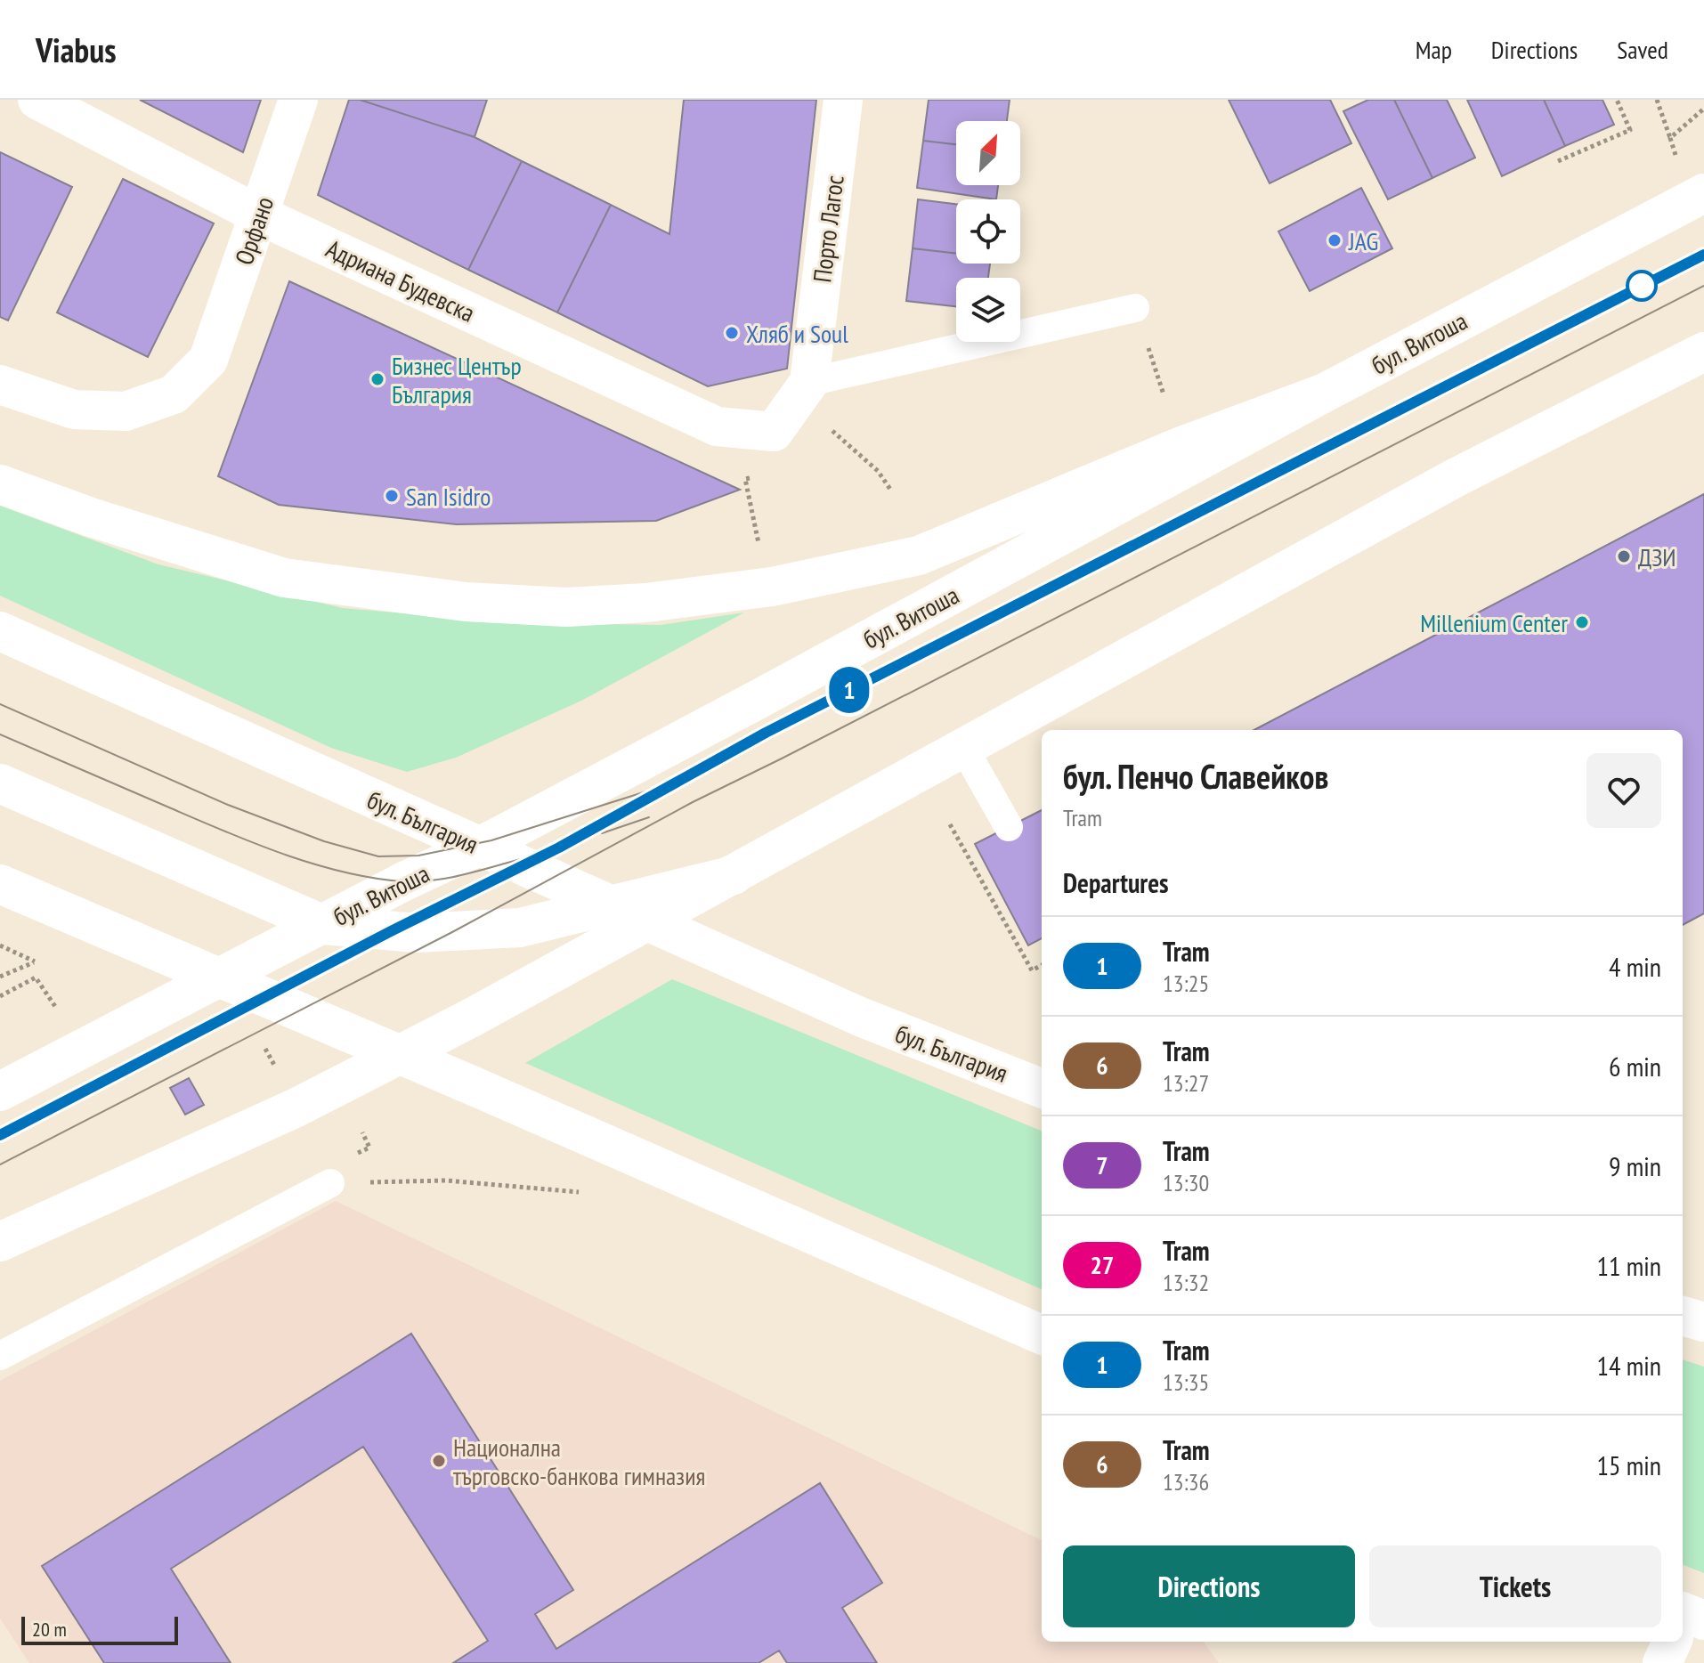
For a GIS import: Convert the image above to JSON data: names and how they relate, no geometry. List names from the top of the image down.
{
  "streets": {
    "street": [
      "Порто Лагос",
      "Орфано",
      "Адриана Будевска",
      "бул. Витоша",
      "бул. България"
    ]
  },
  "crossings": [
    ["Порто Лагос", "Адриана Будевска"],
    ["Орфано", "Адриана Будевска"]
  ],
  "places": [
    "JAG",
    "Хляб и Soul",
    "Бизнес Център България",
    "San Isidro",
    "ДЗИ",
    "Millenium Center",
    "Национална търговско-банкова гимназия"
  ],
  "lines": ["tram line 1"],
  "scale_bar": "20 m",
  "north": "top right",
  "page": {
    "header": "Viabus",
    "nav": ["Map", "Directions", "Saved"],
    "on_map": "1",
    "heading": [
      ["бул. Пенчо Славейков", "Tram"],
      "Departures"
    ],
    "list": [
      {
        "mark": "1",
        "name": "Tram",
        "note": "13:25",
        "value": "4 min"
      },
      {
        "mark": "6",
        "name": "Tram",
        "note": "13:27",
        "value": "6 min"
      },
      {
        "mark": "7",
        "name": "Tram",
        "note": "13:30",
        "value": "9 min"
      },
      {
        "mark": "27",
        "name": "Tram",
        "note": "13:32",
        "value": "11 min"
      },
      {
        "mark": "1",
        "name": "Tram",
        "note": "13:35",
        "value": "14 min"
      },
      {
        "mark": "6",
        "name": "Tram",
        "note": "13:36",
        "value": "15 min"
      }
    ],
    "buttons": ["Directions", "Tickets"],
    "scale": "20 m"
  }
}
